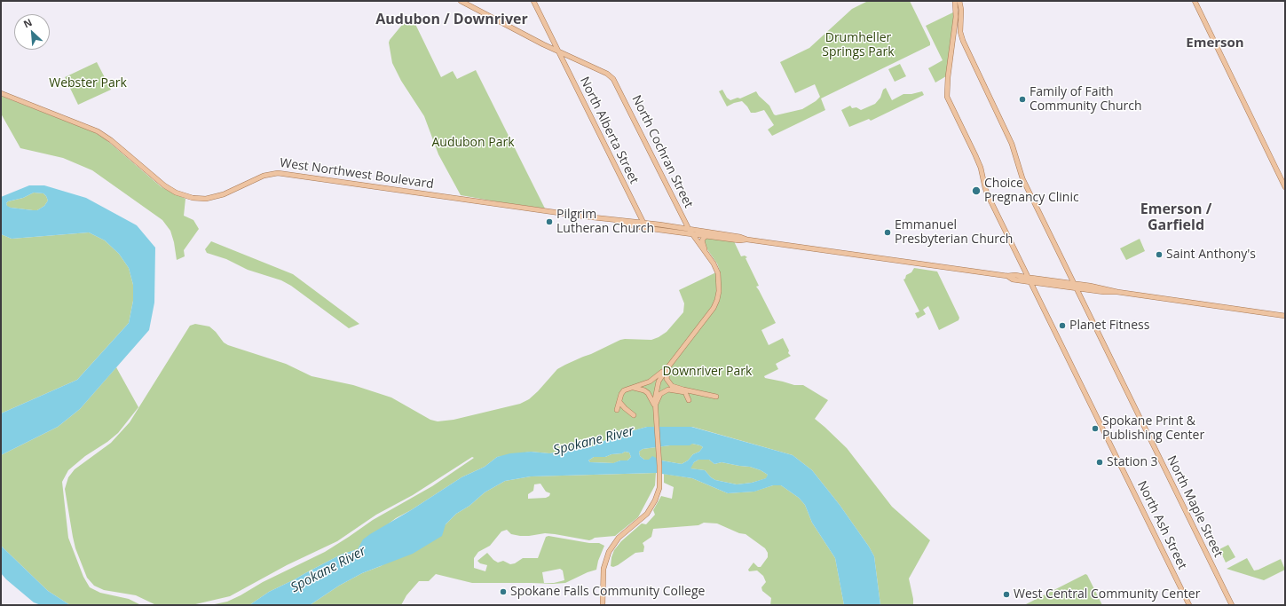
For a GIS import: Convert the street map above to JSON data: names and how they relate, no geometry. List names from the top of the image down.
{
  "streets": {
    "main road": [
      "North Alberta Street",
      "North Cochran Street",
      "West Northwest Boulevard",
      "North Maple Street",
      "North Ash Street"
    ]
  },
  "crossings": [
    ["North Alberta Street", "North Cochran Street"],
    ["North Alberta Street", "West Northwest Boulevard"],
    ["North Cochran Street", "West Northwest Boulevard"]
  ],
  "districts": ["Audubon / Downriver", "Emerson", "Emerson / Garfield"],
  "water": ["Spokane River"],
  "parks": [
    "Drumheller Springs Park",
    "Webster Park",
    "Audubon Park",
    "Downriver Park"
  ],
  "places": [
    "Family of Faith Community Church",
    "Choice Pregnancy Clinic",
    "Pilgrim Lutheran Church",
    "Emmanuel Presbyterian Church",
    "Saint Anthony's",
    "Planet Fitness",
    "Spokane Print & Publishing Center",
    "Station 3",
    "Spokane Falls Community College",
    "West Central Community Center"
  ],
  "north": "top left"
}
